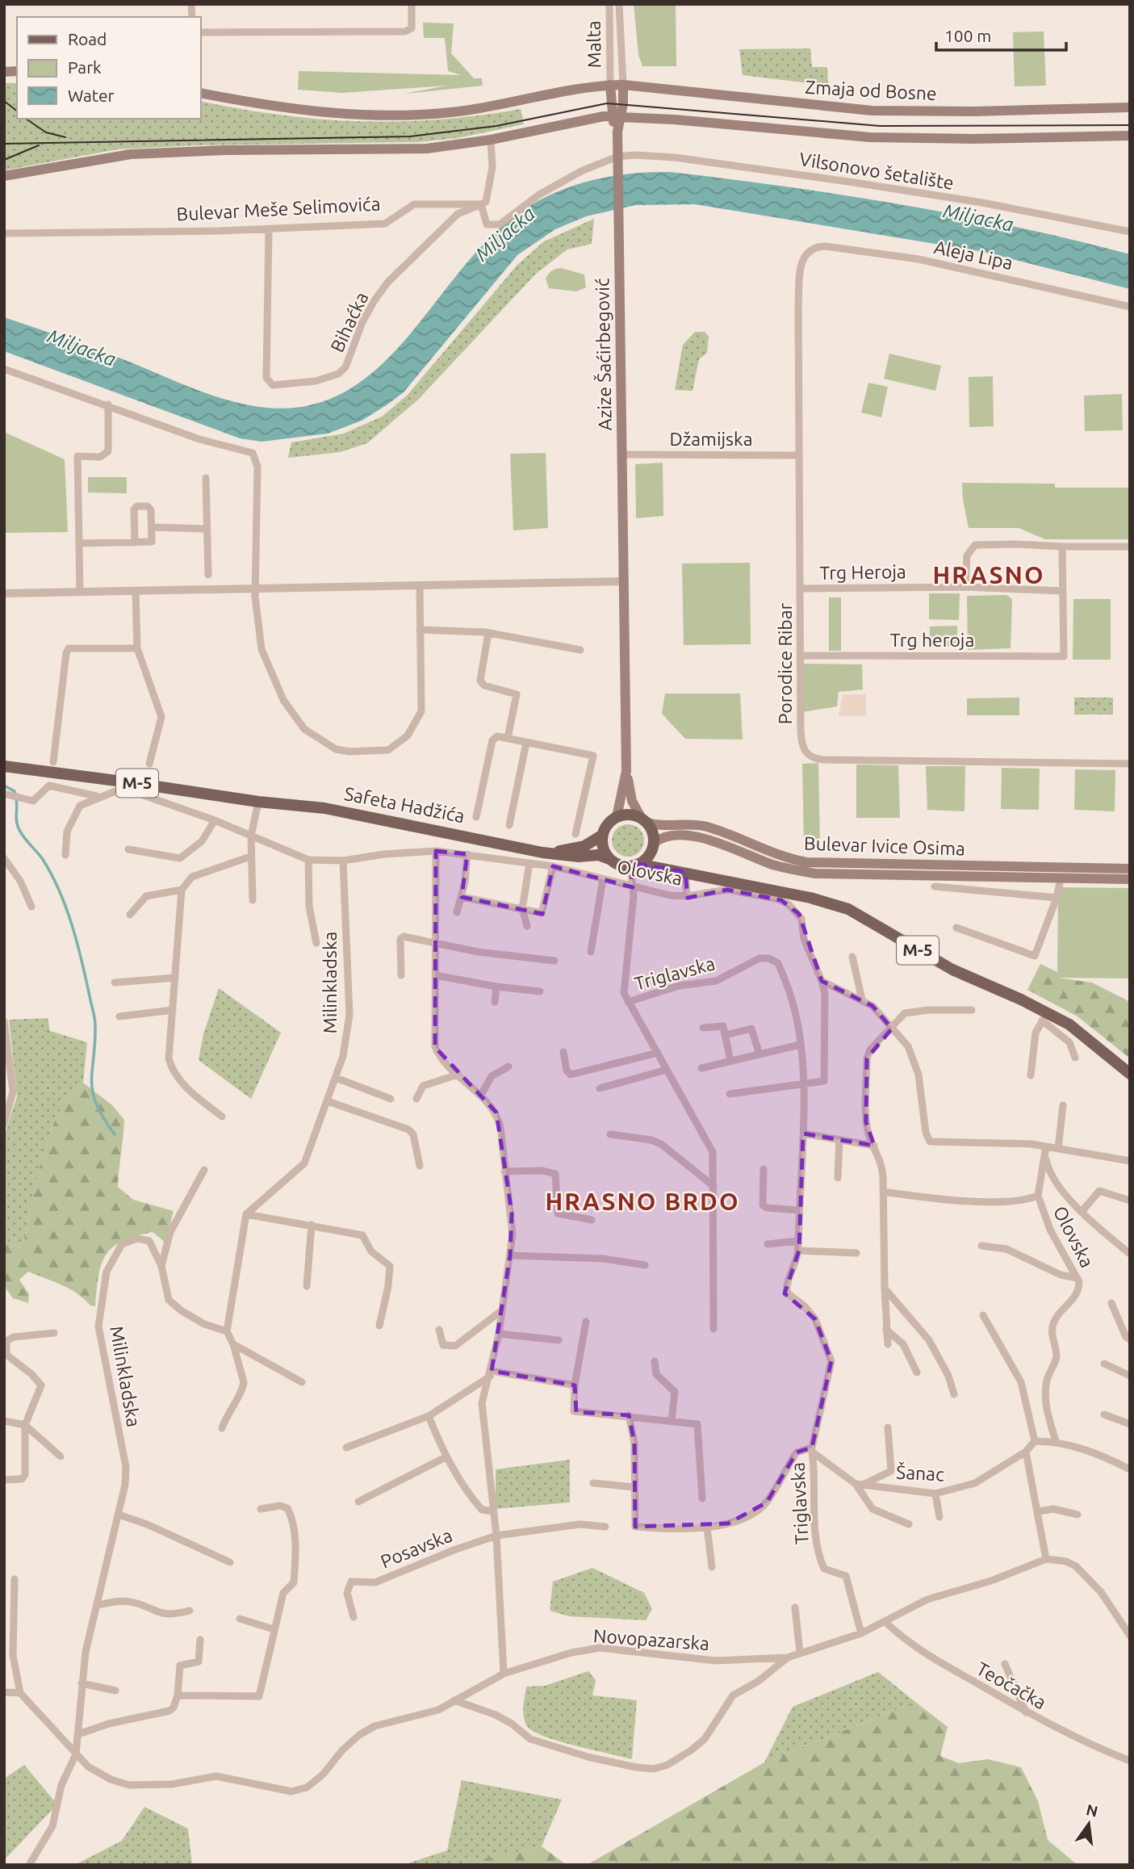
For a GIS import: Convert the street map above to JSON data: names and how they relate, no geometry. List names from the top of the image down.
{
  "streets": {
    "main road": [
      "Zmaja od Bosne",
      "Azize Šaćirbegović",
      "M-5",
      "Safeta Hadžića",
      "Bulevar Ivice Osima"
    ],
    "street": [
      "Malta",
      "Vilsonovo šetalište",
      "Bulevar Meše Selimovića",
      "Aleja Lipa",
      "Bihaćka",
      "Džamijska",
      "Trg Heroja",
      "Trg heroja",
      "Porodice Ribar",
      "Olovska",
      "Triglavska",
      "Milinkladska",
      "Šanac",
      "Posavska",
      "Novopazarska",
      "Teočačka"
    ]
  },
  "crossings": [
    ["Malta", "Zmaja od Bosne"],
    ["Malta", "Azize Šaćirbegović"],
    ["Zmaja od Bosne", "Azize Šaćirbegović"],
    ["Vilsonovo šetalište", "Azize Šaćirbegović"],
    ["Bulevar Meše Selimovića", "Bihaćka"],
    ["Aleja Lipa", "Porodice Ribar"],
    ["Azize Šaćirbegović", "Džamijska"],
    ["Azize Šaćirbegović", "M-5"],
    ["Azize Šaćirbegović", "Safeta Hadžića"],
    ["Azize Šaćirbegović", "Bulevar Ivice Osima"],
    ["Azize Šaćirbegović", "Triglavska"],
    ["Džamijska", "Porodice Ribar"],
    ["Trg Heroja", "Trg heroja"],
    ["Trg Heroja", "Porodice Ribar"],
    ["Trg heroja", "Porodice Ribar"],
    ["M-5", "Safeta Hadžića"],
    ["M-5", "Bulevar Ivice Osima"],
    ["M-5", "Triglavska"],
    ["Safeta Hadžića", "Bulevar Ivice Osima"],
    ["Safeta Hadžića", "Triglavska"],
    ["Bulevar Ivice Osima", "Triglavska"],
    ["Olovska", "Triglavska"],
    ["Olovska", "Milinkladska"],
    ["Triglavska", "Šanac"],
    ["Triglavska", "Novopazarska"],
    ["Milinkladska", "Novopazarska"],
    ["Novopazarska", "Teočačka"]
  ],
  "districts": ["HRASNO", "HRASNO BRDO"],
  "water": ["Miljacka"],
  "legend": ["Road", "Park", "Water"],
  "scale_bar": "100 m",
  "north": "top"
}
